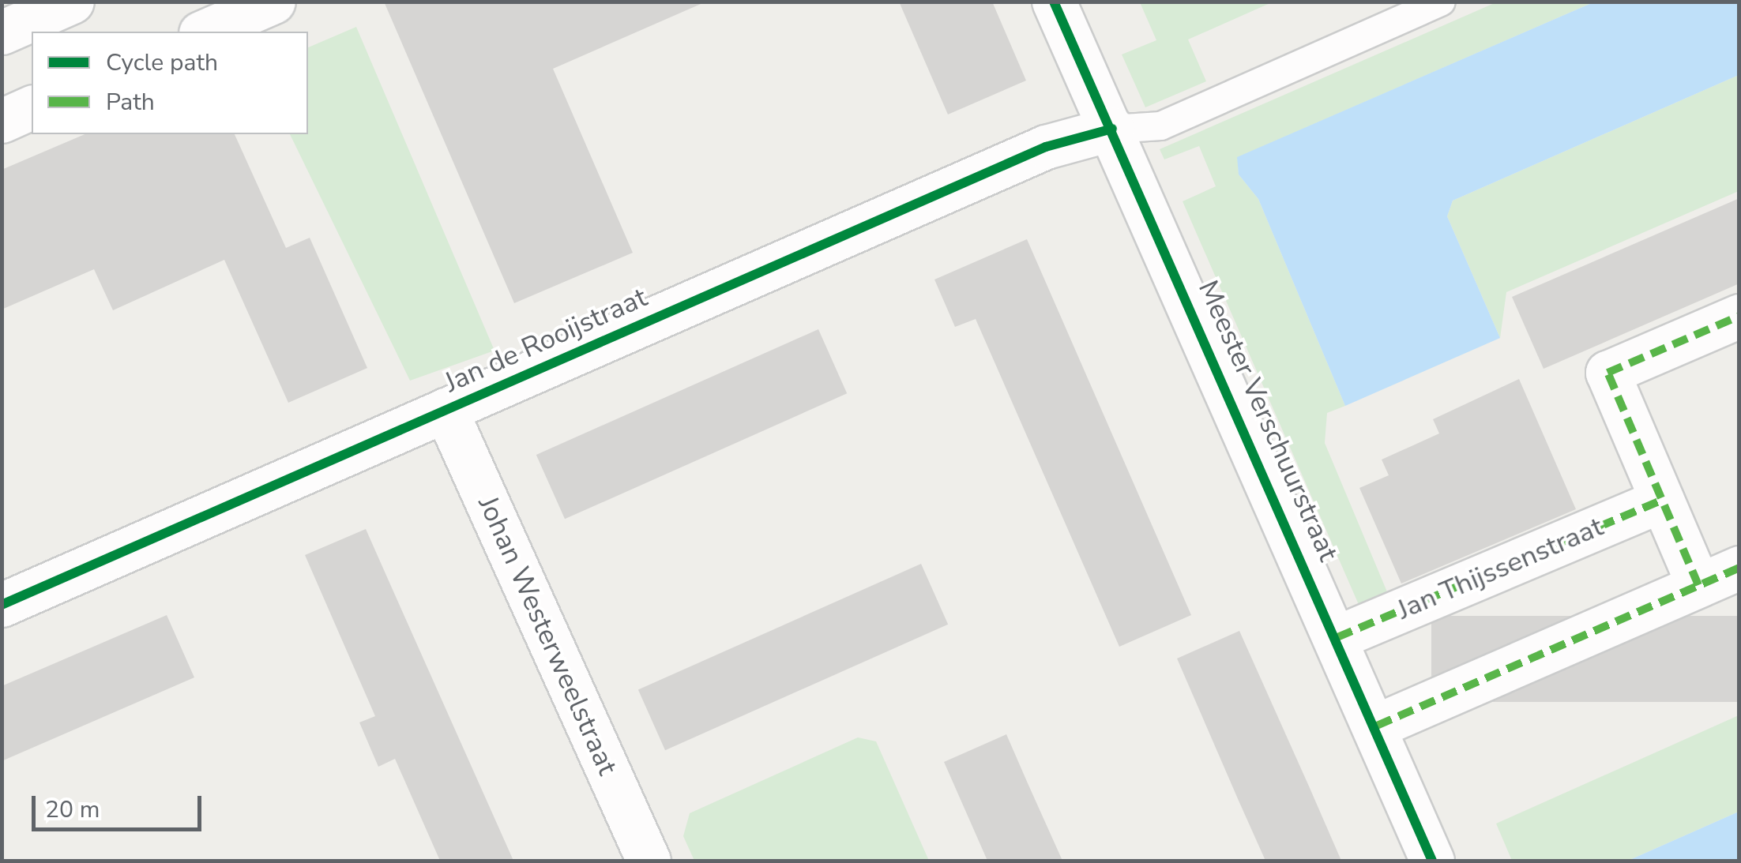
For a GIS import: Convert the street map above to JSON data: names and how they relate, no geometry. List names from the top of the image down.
{
  "streets": {
    "street": [
      "Jan de Rooijstraat",
      "Meester Verschuurstraat",
      "Jan Thijssenstraat",
      "Johan Westerweelstraat"
    ]
  },
  "crossings": [
    ["Jan de Rooijstraat", "Meester Verschuurstraat"],
    ["Jan de Rooijstraat", "Johan Westerweelstraat"],
    ["Meester Verschuurstraat", "Jan Thijssenstraat"]
  ],
  "legend": ["Cycle path", "Path"],
  "scale_bar": "20 m"
}
